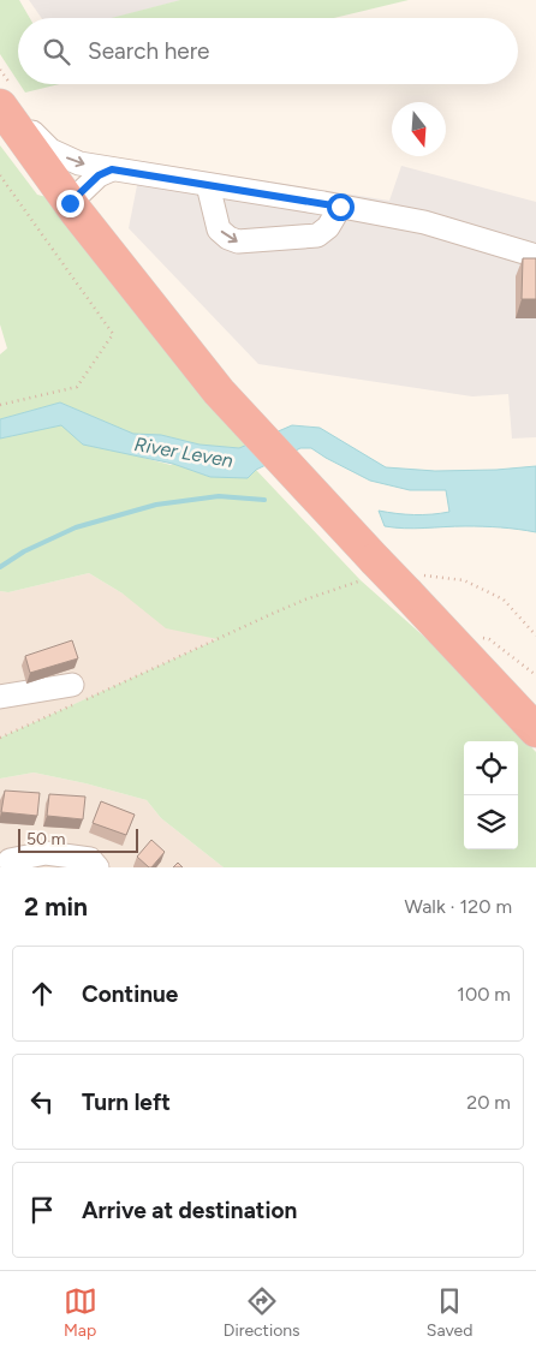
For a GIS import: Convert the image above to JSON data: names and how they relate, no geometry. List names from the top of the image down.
{
  "water": ["River Leven"],
  "scale_bar": "50 m",
  "north": "bottom",
  "page": {
    "search": "Search here",
    "scale": "50 m",
    "heading": ["2 min", "Walk · 120 m"],
    "list": [
      ["Continue", "100 m"],
      ["Turn left", "20 m"],
      "Arrive at destination"
    ],
    "nav": ["Map", "Directions", "Saved"]
  }
}
